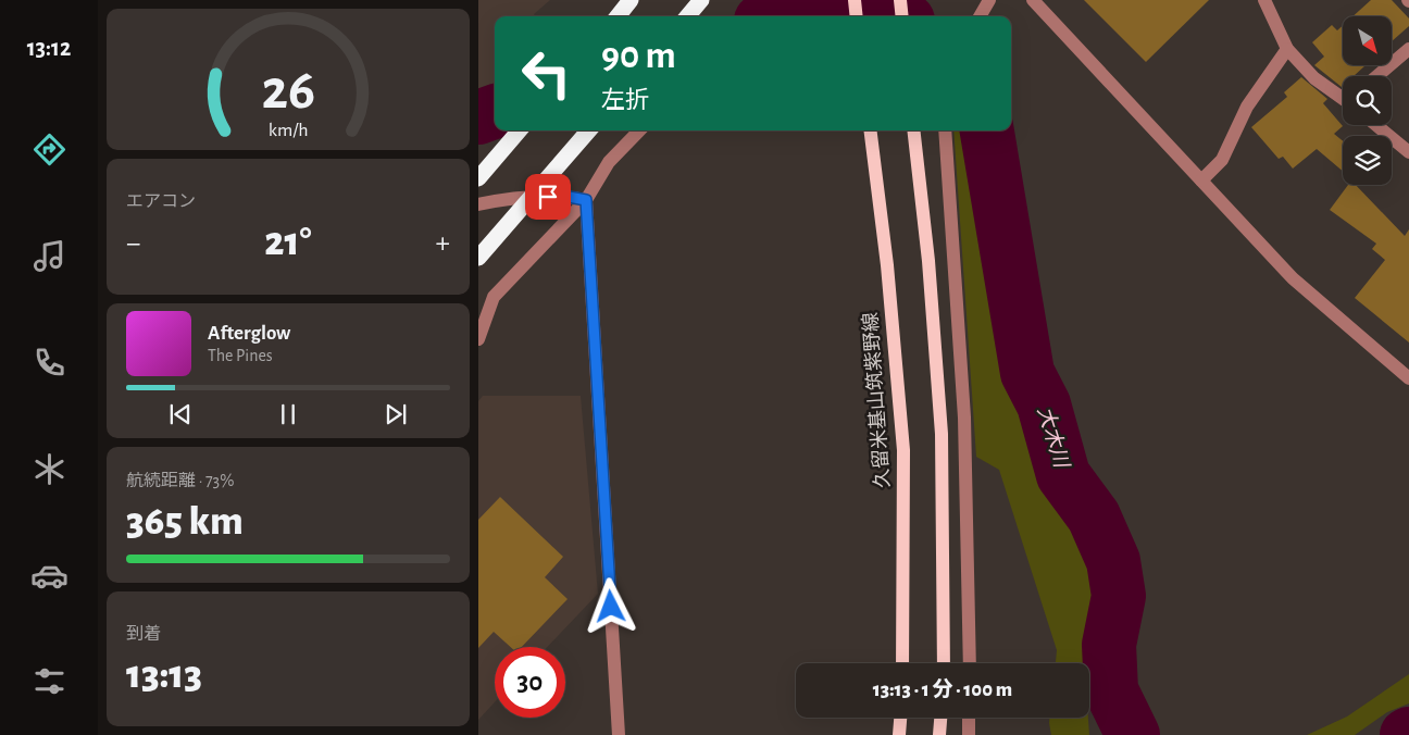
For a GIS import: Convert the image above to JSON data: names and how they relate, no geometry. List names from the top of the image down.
{
  "streets": {
    "main road": ["久留米基山筑紫野線"]
  },
  "water": ["大木川"],
  "north": "bottom right",
  "page": {
    "tabs": "13:12",
    "turn": ["90 m", "左折"],
    "tile": [
      "エアコン",
      ["航続距離 · 73%", "365 km"],
      ["到着", "13:13"]
    ],
    "heat": ["−", "21°", "+"],
    "song": ["Afterglow", "The Pines"],
    "limit": "30",
    "trip": "13:13 · 1 分 · 100 m",
    "gauge": ["26", "km/h"]
  }
}
